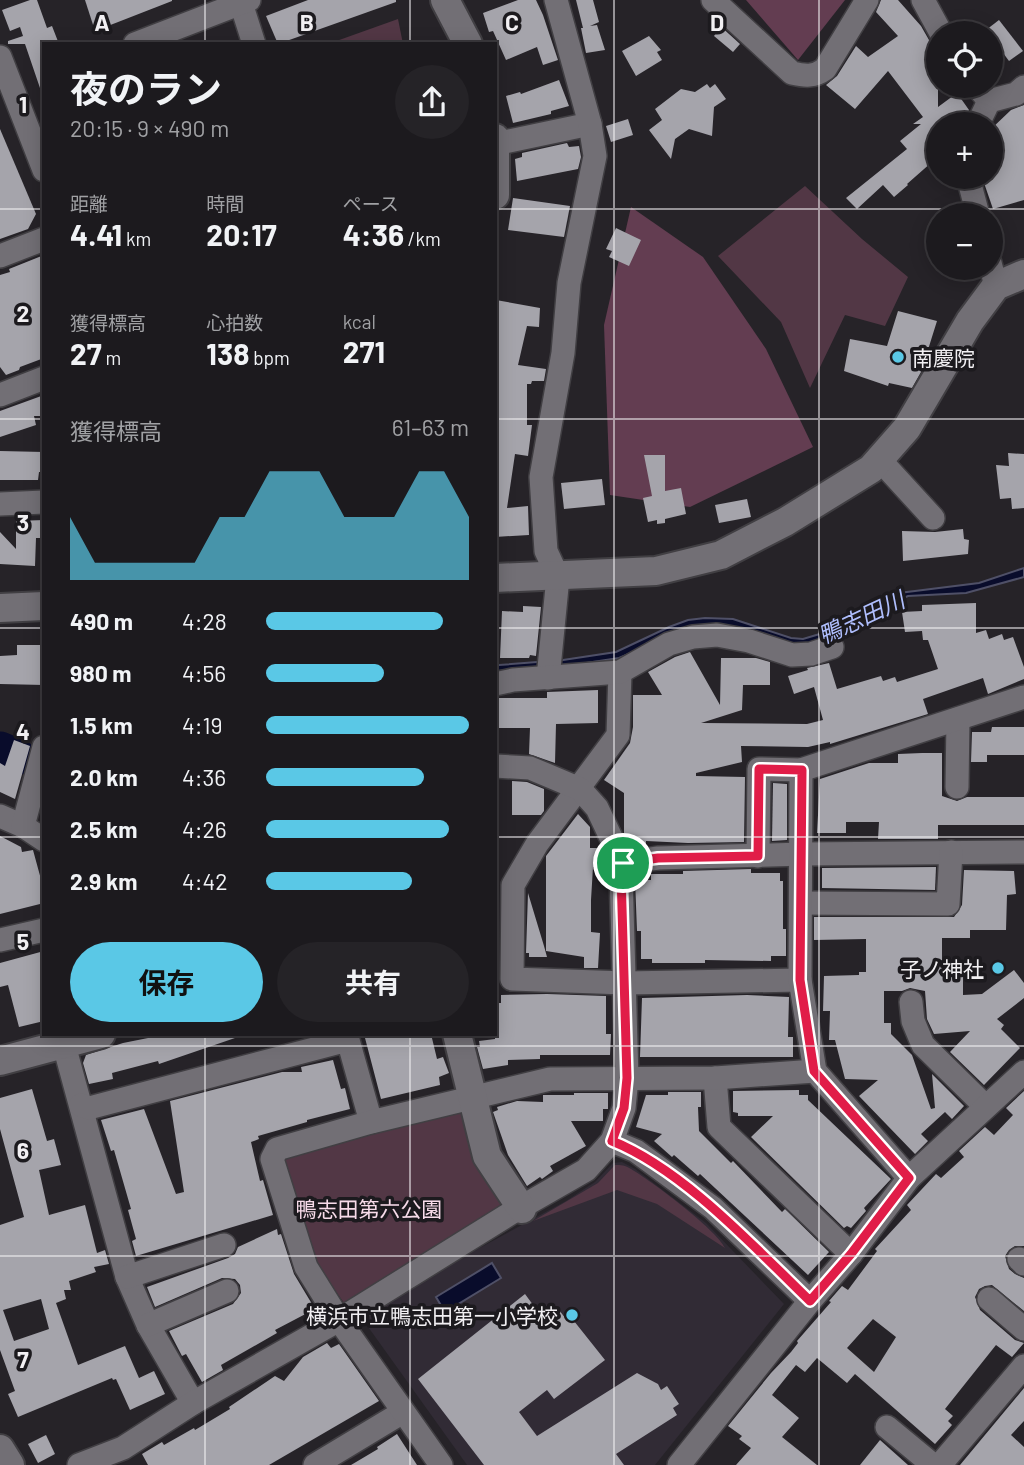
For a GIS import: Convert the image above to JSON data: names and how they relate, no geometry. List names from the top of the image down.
{
  "water": ["鴨志田川"],
  "parks": ["鴨志田第六公園"],
  "places": ["南慶院", "子ノ神社", "横浜市立鴨志田第一小学校"],
  "page": {
    "map_buttons": ["+", "−"],
    "heading": ["夜のラン", "20:15 · 9 × 490 m"],
    "stats": [
      ["距離", "4.41 km"],
      ["時間", "20:17"],
      ["ペース", "4:36 /km"],
      ["獲得標高", "27 m"],
      ["心拍数", "138 bpm"],
      ["kcal", "271"]
    ],
    "chart": ["獲得標高", "61–63 m"],
    "list": [
      {
        "name": "490 m",
        "note": "4:28"
      },
      {
        "name": "980 m",
        "note": "4:56"
      },
      {
        "name": "1.5 km",
        "note": "4:19"
      },
      {
        "name": "2.0 km",
        "note": "4:36"
      },
      {
        "name": "2.5 km",
        "note": "4:26"
      },
      {
        "name": "2.9 km",
        "note": "4:42"
      }
    ],
    "buttons": ["保存", "共有"]
  },
  "grid": {
    "columns": [
      "A",
      "B",
      "C",
      "D"
    ],
    "rows": [
      "1",
      "2",
      "3",
      "4",
      "5",
      "6",
      "7"
    ]
  }
}
